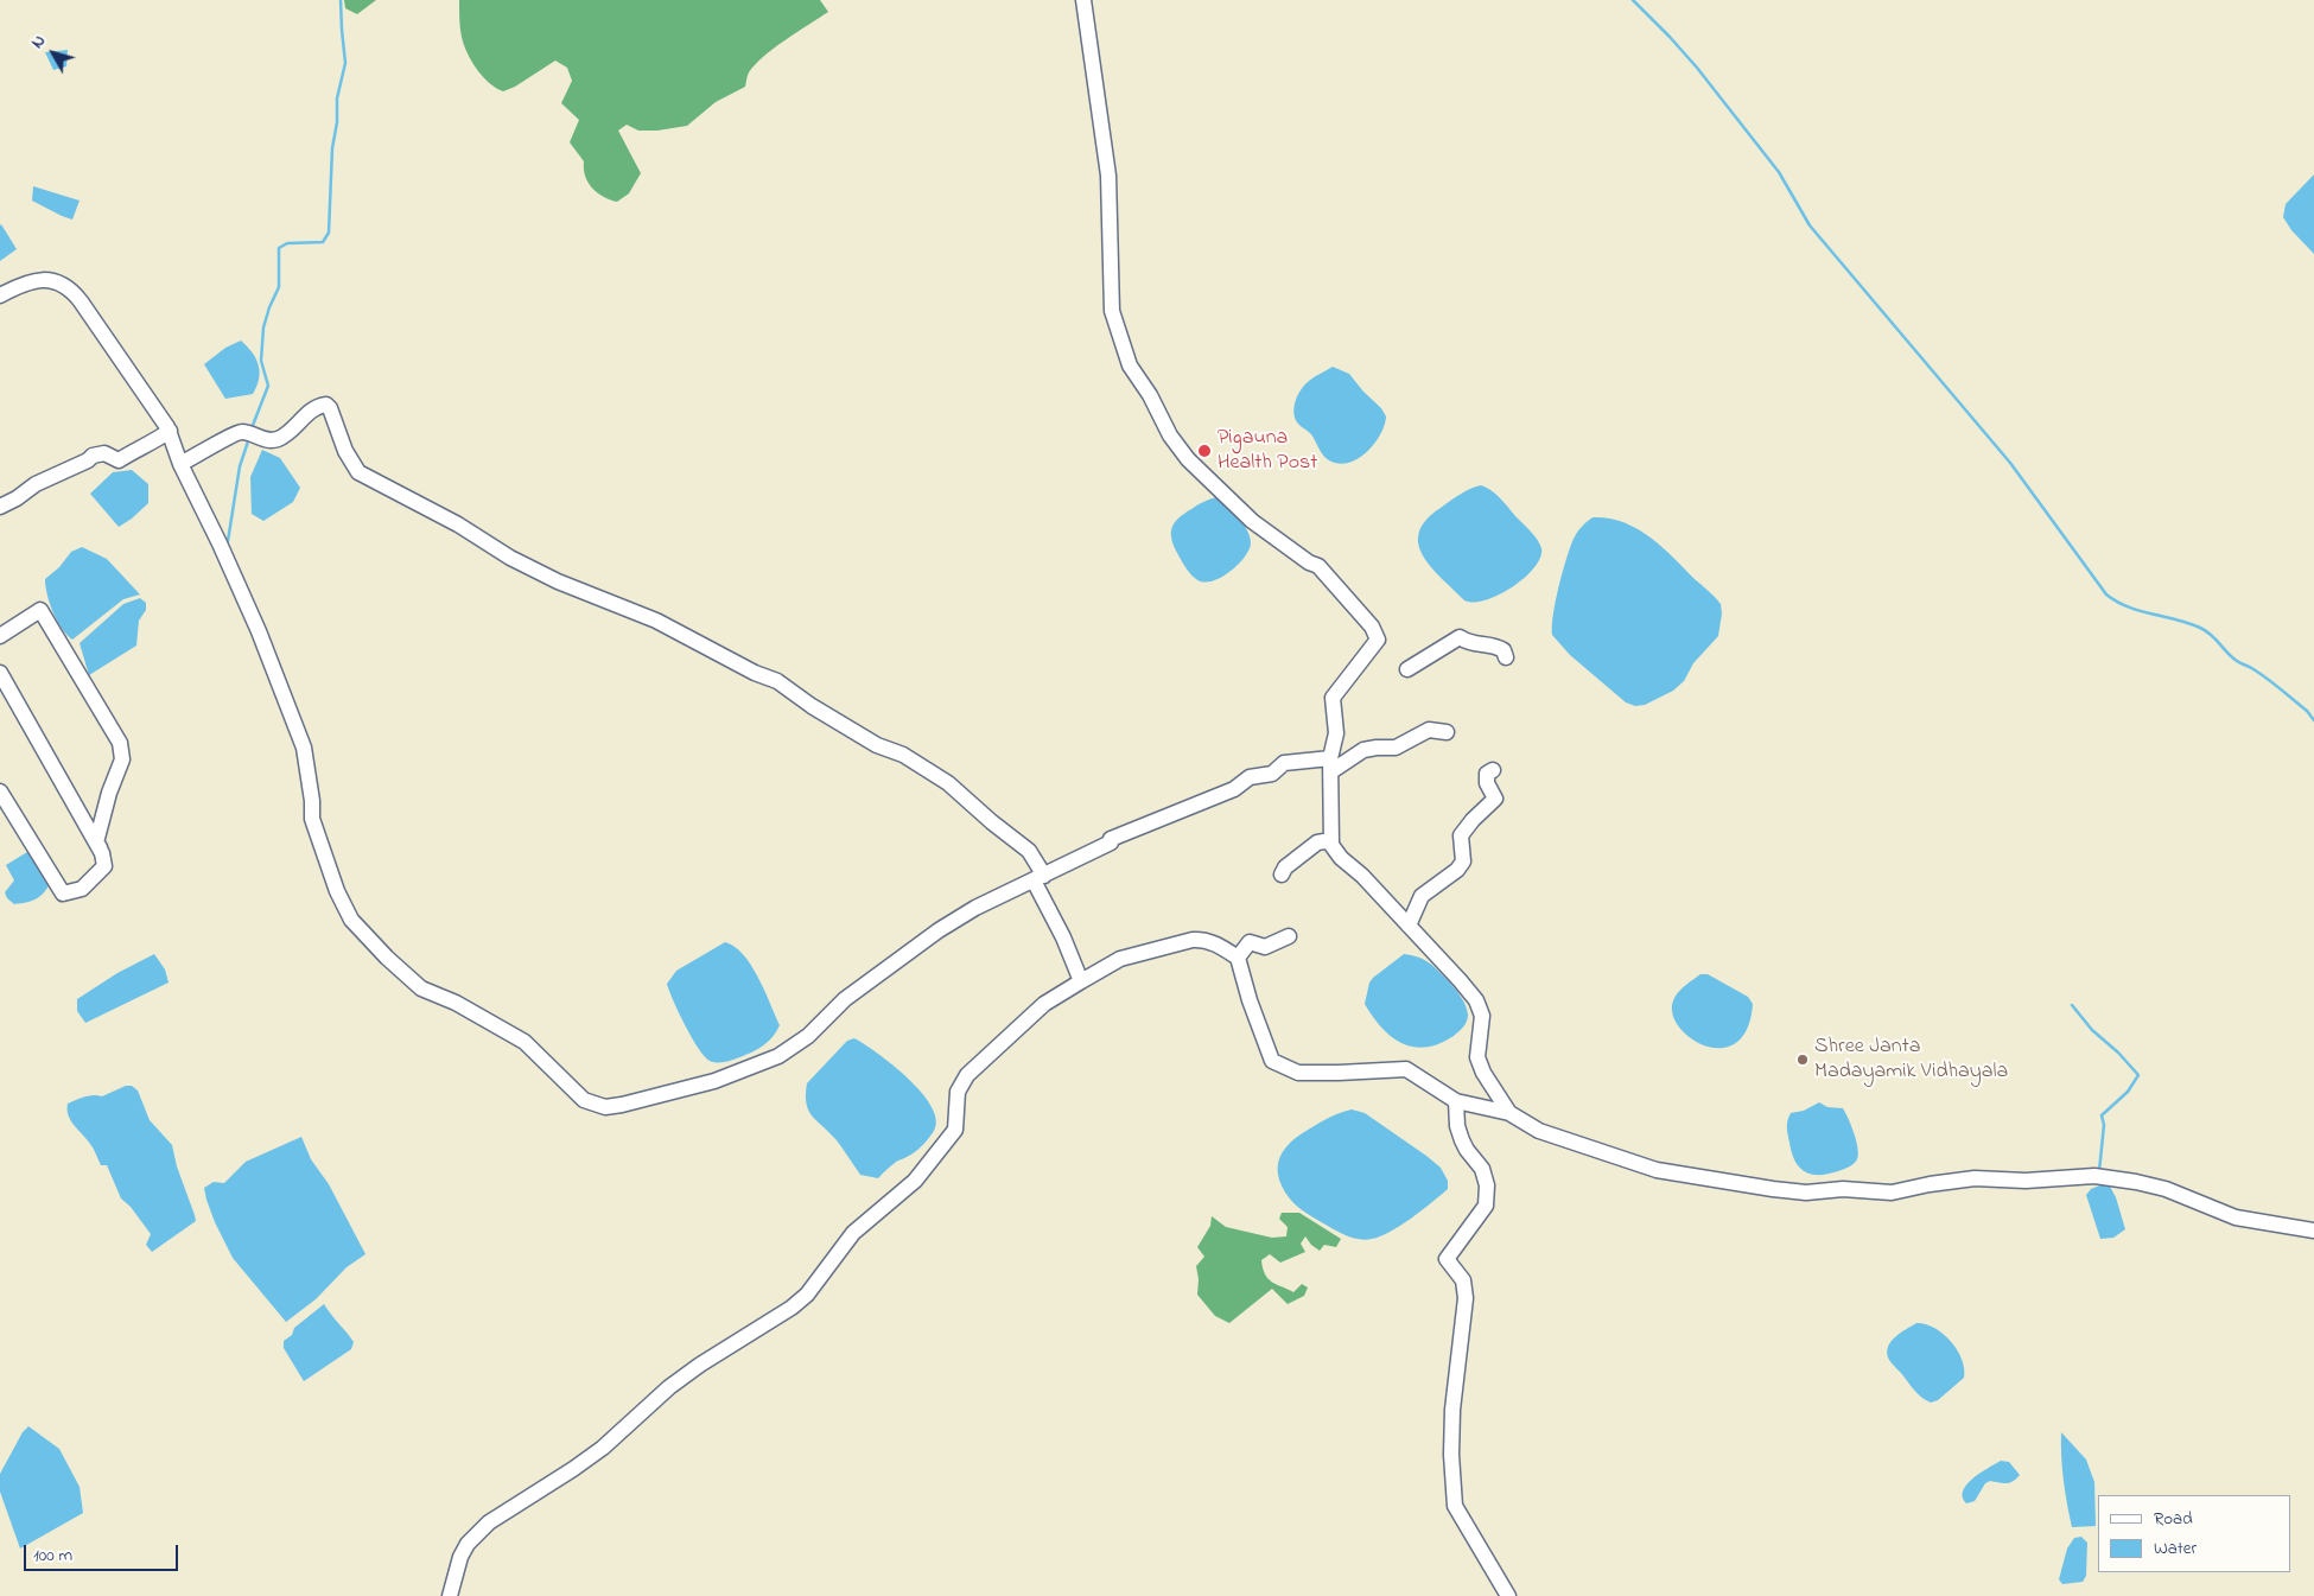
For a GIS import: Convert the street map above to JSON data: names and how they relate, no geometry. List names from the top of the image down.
{
  "places": ["Pigauna Health Post", "Shree Janta Madayamik Vidhayala"],
  "legend": ["Road", "Water"],
  "scale_bar": "100 m",
  "north": "top left"
}
